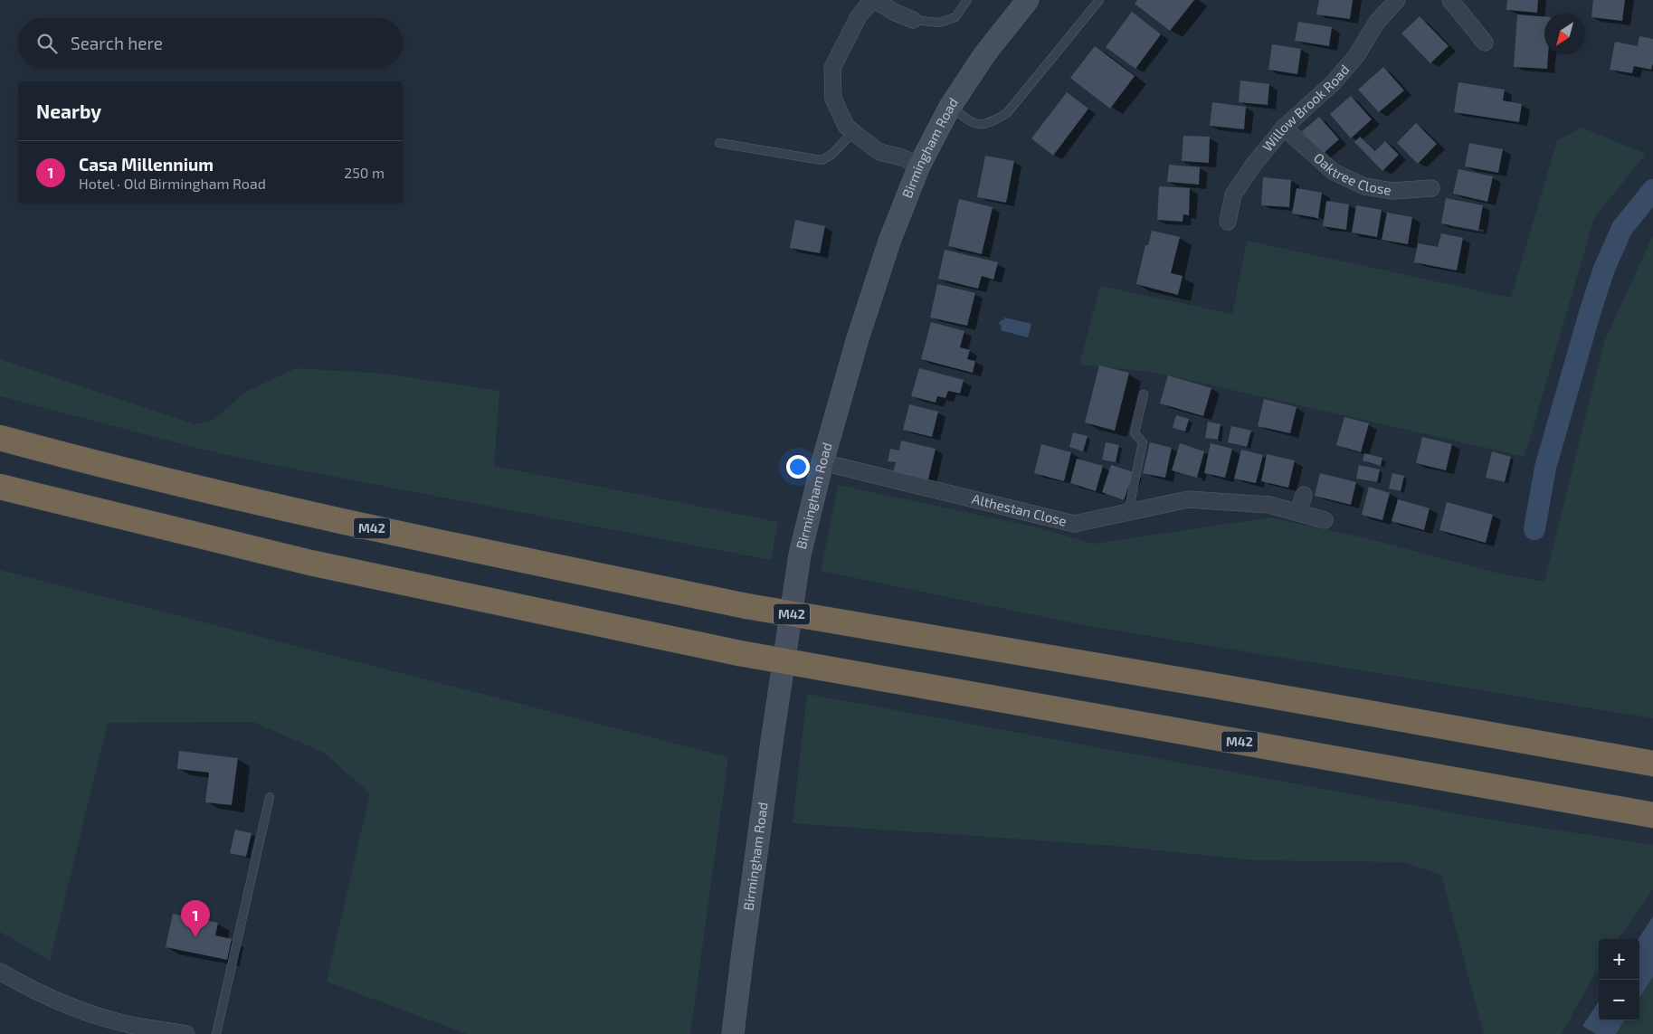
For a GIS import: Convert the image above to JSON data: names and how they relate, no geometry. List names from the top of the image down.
{
  "streets": {
    "highway": ["M42"],
    "main road": ["Birmingham Road"],
    "street": ["Willow Brook Road", "Oaktree Close", "Althestan Close"]
  },
  "crossings": [
    ["Willow Brook Road", "Oaktree Close"],
    ["Birmingham Road", "Althestan Close"]
  ],
  "north": "bottom left",
  "page": {
    "search": "Search here",
    "heading": "Nearby",
    "list": [
      {
        "mark": "1",
        "name": "Casa Millennium",
        "note": "Hotel · Old Birmingham Road",
        "value": "250 m"
      }
    ],
    "pins": "1",
    "map_buttons": ["+", "−"]
  }
}
